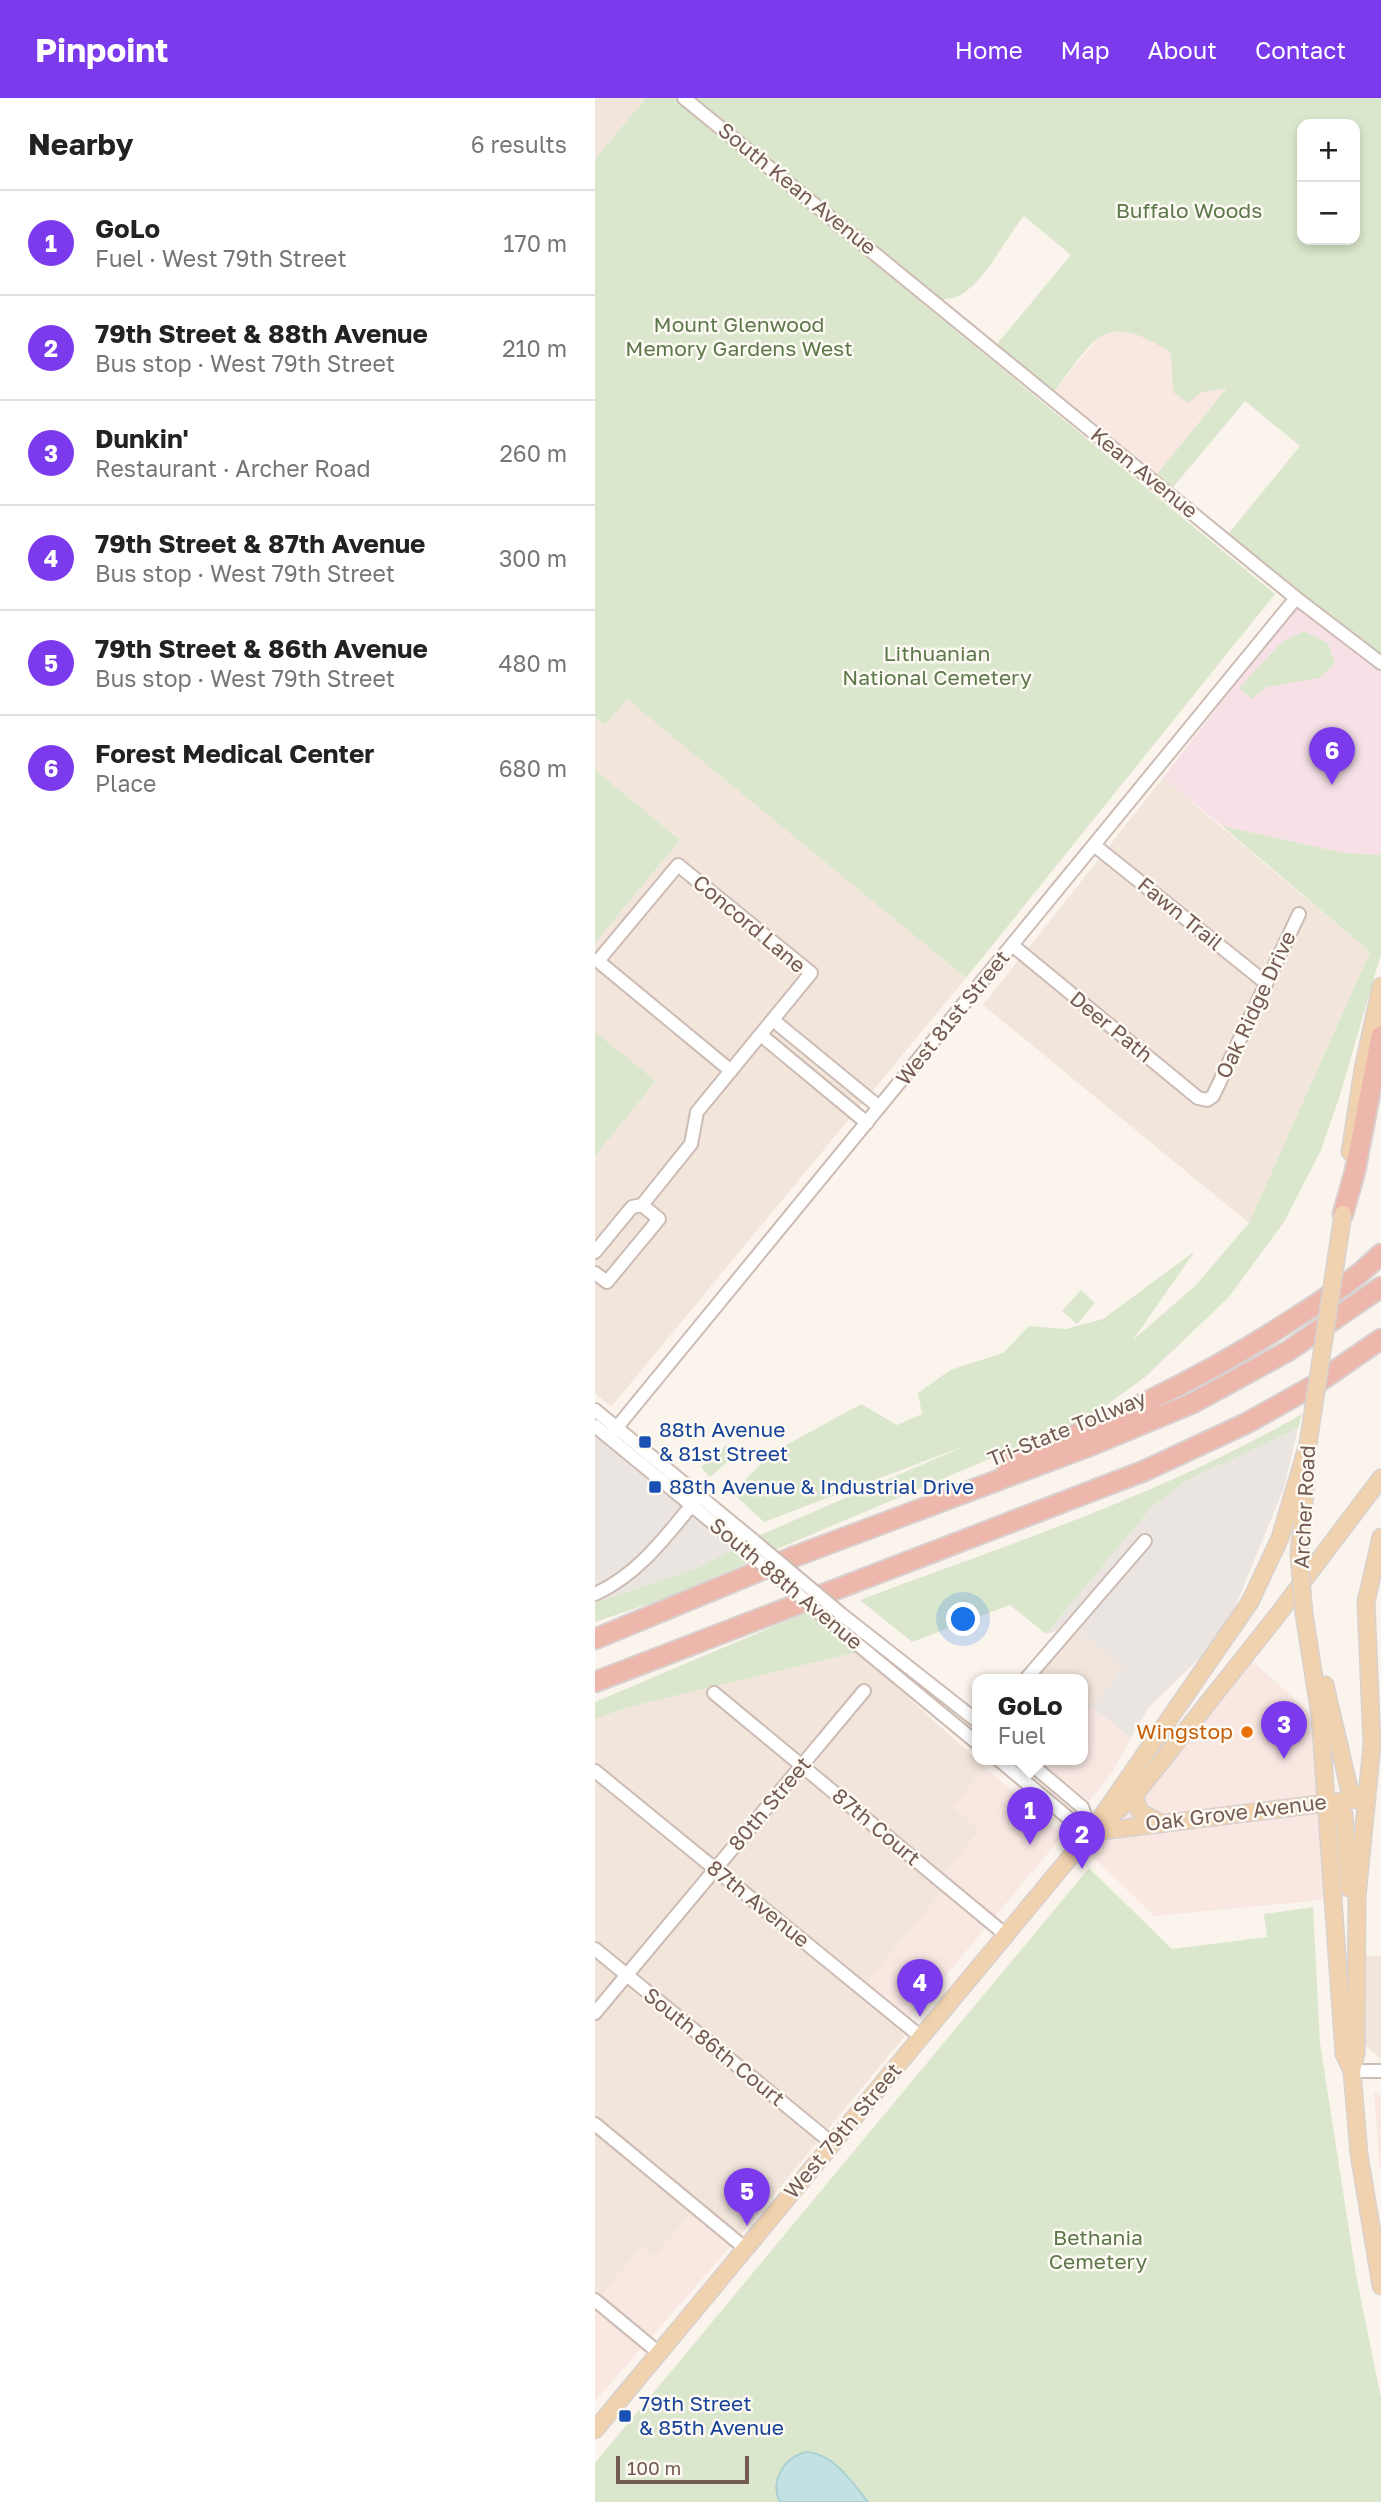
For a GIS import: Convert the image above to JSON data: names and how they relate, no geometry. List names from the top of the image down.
{
  "streets": {
    "highway": ["Tri-State Tollway"],
    "main road": ["Archer Road", "Oak Grove Avenue", "West 79th Street"],
    "street": [
      "South Kean Avenue",
      "Kean Avenue",
      "Fawn Trail",
      "Concord Lane",
      "Oak Ridge Drive",
      "West 81st Street",
      "Deer Path",
      "South 88th Avenue",
      "80th Street",
      "87th Court",
      "87th Avenue",
      "South 86th Court"
    ]
  },
  "crossings": [
    ["South Kean Avenue", "Kean Avenue"],
    ["Kean Avenue", "West 81st Street"],
    ["Fawn Trail", "Oak Ridge Drive"],
    ["Fawn Trail", "West 81st Street"],
    ["Oak Ridge Drive", "Deer Path"],
    ["West 81st Street", "Deer Path"],
    ["West 81st Street", "South 88th Avenue"],
    ["Archer Road", "Oak Grove Avenue"],
    ["80th Street", "87th Court"],
    ["80th Street", "87th Avenue"],
    ["80th Street", "South 86th Court"],
    ["Oak Grove Avenue", "West 79th Street"],
    ["87th Court", "West 79th Street"],
    ["87th Avenue", "West 79th Street"],
    ["South 86th Court", "West 79th Street"]
  ],
  "parks": [
    "Buffalo Woods",
    "Mount Glenwood Memory Gardens West",
    "Lithuanian National Cemetery",
    "Bethania Cemetery"
  ],
  "places": {
    "transit": ["88th Avenue & 81st Street", "88th Avenue & Industrial Drive", "79th Street & 85th Avenue"],
    "other": ["Wingstop"]
  },
  "scale_bar": "100 m",
  "page": {
    "header": "Pinpoint",
    "nav": [
      "Home",
      "Map",
      "About",
      "Contact"
    ],
    "heading": ["Nearby", "6 results"],
    "map_buttons": ["+", "−"],
    "list": [
      {
        "mark": "1",
        "name": "GoLo",
        "note": "Fuel · West 79th Street",
        "value": "170 m"
      },
      {
        "mark": "2",
        "name": "79th Street & 88th Avenue",
        "note": "Bus stop · West 79th Street",
        "value": "210 m"
      },
      {
        "mark": "3",
        "name": "Dunkin'",
        "note": "Restaurant · Archer Road",
        "value": "260 m"
      },
      {
        "mark": "4",
        "name": "79th Street & 87th Avenue",
        "note": "Bus stop · West 79th Street",
        "value": "300 m"
      },
      {
        "mark": "5",
        "name": "79th Street & 86th Avenue",
        "note": "Bus stop · West 79th Street",
        "value": "480 m"
      },
      {
        "mark": "6",
        "name": "Forest Medical Center",
        "note": "Place",
        "value": "680 m"
      }
    ],
    "pins": [
      "6",
      "3",
      "1",
      "2",
      "4",
      "5"
    ],
    "popup": ["GoLo", "Fuel"],
    "scale": "100 m"
  }
}
